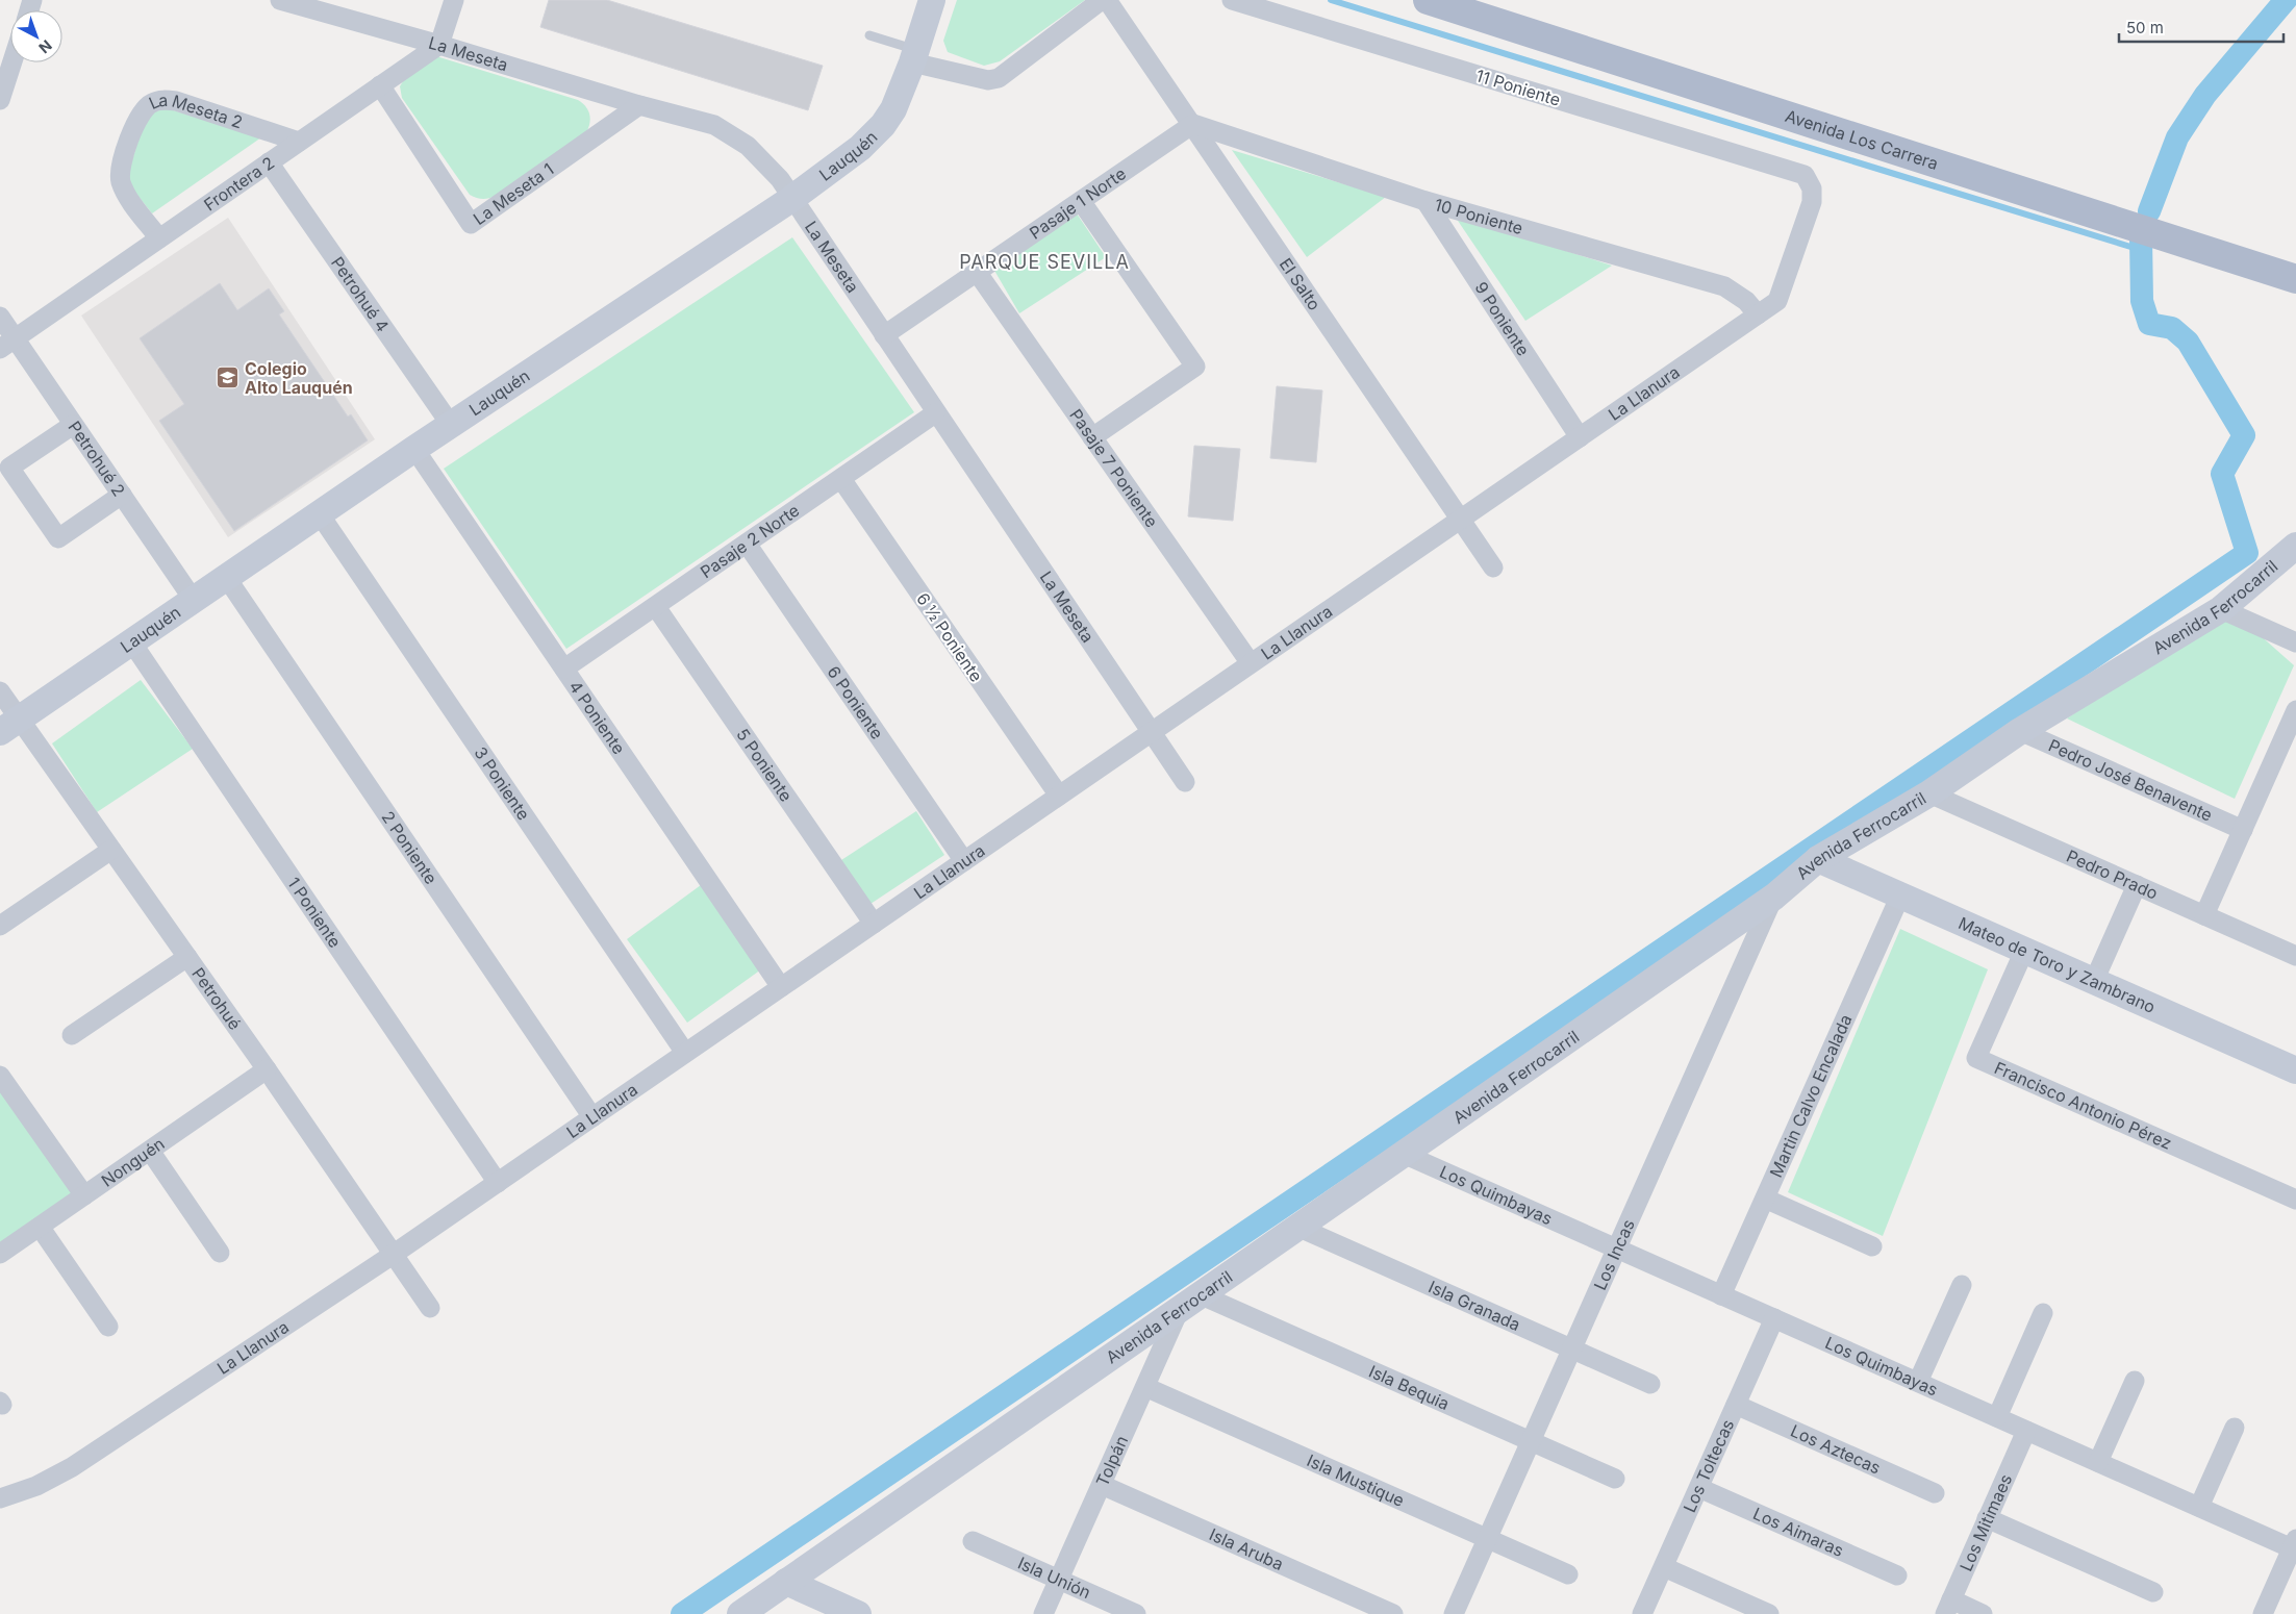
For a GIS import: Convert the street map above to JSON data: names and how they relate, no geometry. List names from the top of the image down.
{
  "streets": {
    "main road": ["Avenida Los Carrera"],
    "street": [
      "La Meseta",
      "11 Poniente",
      "La Meseta 2",
      "Lauquén",
      "Frontera 2",
      "La Meseta 1",
      "Pasaje 1 Norte",
      "10 Poniente",
      "El Salto",
      "Petrohué 4",
      "9 Poniente",
      "La Llanura",
      "Petrohué 2",
      "Pasaje 7 Poniente",
      "Pasaje 2 Norte",
      "Avenida Ferrocarril",
      "6 ½ Poniente",
      "6 Poniente",
      "4 Poniente",
      "5 Poniente",
      "Pedro José Benavente",
      "3 Poniente",
      "2 Poniente",
      "Pedro Prado",
      "1 Poniente",
      "Mateo de Toro y Zambrano",
      "Petrohué",
      "Martin Calvo Encalada",
      "Francisco Antonio Pérez",
      "Nonguén",
      "Los Quimbayas",
      "Los Incas",
      "Isla Granada",
      "Isla Bequia",
      "Los Aztecas",
      "Tolpán",
      "Los Toltecas",
      "Isla Mustique",
      "Los Mitimaes",
      "Los Aimaras",
      "Isla Aruba",
      "Isla Unión"
    ]
  },
  "crossings": [
    ["La Meseta", "Lauquén"],
    ["La Meseta", "Frontera 2"],
    ["La Meseta", "La Meseta 1"],
    ["La Meseta", "Pasaje 1 Norte"],
    ["La Meseta", "La Llanura"],
    ["La Meseta", "Pasaje 2 Norte"],
    ["11 Poniente", "La Llanura"],
    ["La Meseta 2", "Frontera 2"],
    ["Lauquén", "Petrohué 4"],
    ["Lauquén", "Petrohué 2"],
    ["Lauquén", "4 Poniente"],
    ["Lauquén", "3 Poniente"],
    ["Lauquén", "2 Poniente"],
    ["Lauquén", "1 Poniente"],
    ["Lauquén", "Petrohué"],
    ["Frontera 2", "La Meseta 1"],
    ["Frontera 2", "Petrohué 4"],
    ["Frontera 2", "Petrohué 2"],
    ["Pasaje 1 Norte", "10 Poniente"],
    ["Pasaje 1 Norte", "El Salto"],
    ["Pasaje 1 Norte", "Pasaje 7 Poniente"],
    ["10 Poniente", "El Salto"],
    ["10 Poniente", "9 Poniente"],
    ["10 Poniente", "La Llanura"],
    ["El Salto", "La Llanura"],
    ["9 Poniente", "La Llanura"],
    ["La Llanura", "Pasaje 7 Poniente"],
    ["La Llanura", "6 ½ Poniente"],
    ["La Llanura", "6 Poniente"],
    ["La Llanura", "4 Poniente"],
    ["La Llanura", "5 Poniente"],
    ["La Llanura", "3 Poniente"],
    ["La Llanura", "2 Poniente"],
    ["La Llanura", "1 Poniente"],
    ["La Llanura", "Petrohué"],
    ["Pasaje 2 Norte", "6 ½ Poniente"],
    ["Pasaje 2 Norte", "6 Poniente"],
    ["Pasaje 2 Norte", "4 Poniente"],
    ["Pasaje 2 Norte", "5 Poniente"],
    ["Avenida Ferrocarril", "Pedro José Benavente"],
    ["Avenida Ferrocarril", "Pedro Prado"],
    ["Avenida Ferrocarril", "Mateo de Toro y Zambrano"],
    ["Avenida Ferrocarril", "Los Quimbayas"],
    ["Avenida Ferrocarril", "Los Incas"],
    ["Avenida Ferrocarril", "Isla Granada"],
    ["Avenida Ferrocarril", "Isla Bequia"],
    ["Avenida Ferrocarril", "Tolpán"],
    ["Mateo de Toro y Zambrano", "Martin Calvo Encalada"],
    ["Mateo de Toro y Zambrano", "Francisco Antonio Pérez"],
    ["Petrohué", "Nonguén"],
    ["Martin Calvo Encalada", "Los Quimbayas"],
    ["Los Quimbayas", "Los Incas"],
    ["Los Quimbayas", "Los Toltecas"],
    ["Los Quimbayas", "Los Mitimaes"],
    ["Los Incas", "Isla Granada"],
    ["Los Incas", "Isla Bequia"],
    ["Los Incas", "Isla Mustique"],
    ["Isla Bequia", "Tolpán"],
    ["Los Aztecas", "Los Toltecas"],
    ["Tolpán", "Isla Mustique"],
    ["Tolpán", "Isla Aruba"],
    ["Tolpán", "Isla Unión"],
    ["Los Toltecas", "Los Aimaras"]
  ],
  "districts": ["PARQUE SEVILLA"],
  "places": {
    "school or university": ["Colegio Alto Lauquén"]
  },
  "scale_bar": "50 m",
  "north": "bottom right"
}
